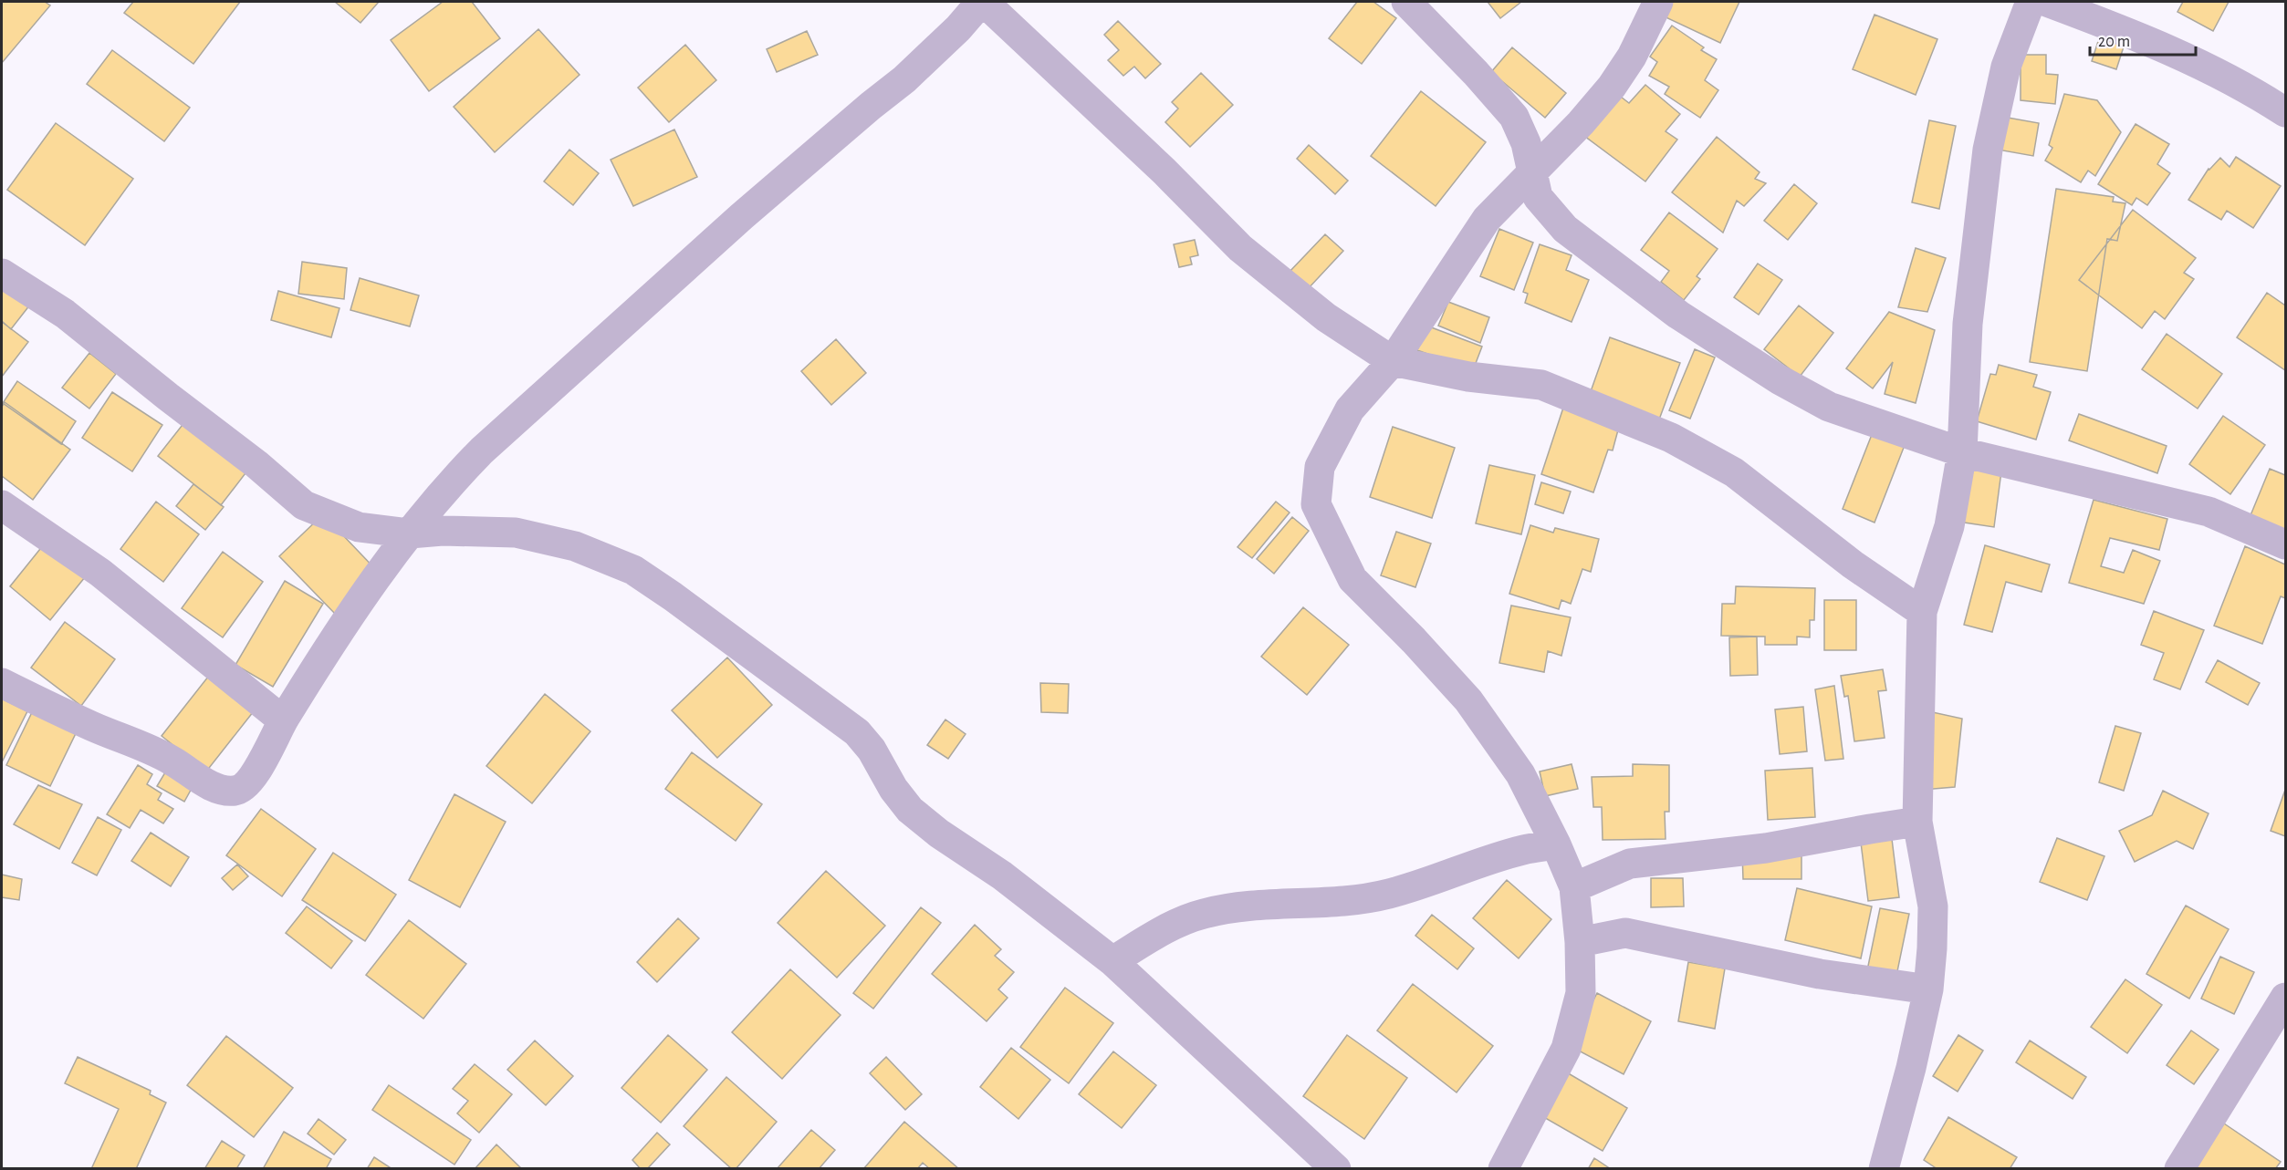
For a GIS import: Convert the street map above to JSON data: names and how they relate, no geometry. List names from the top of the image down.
{
  "scale_bar": "20 m"
}
